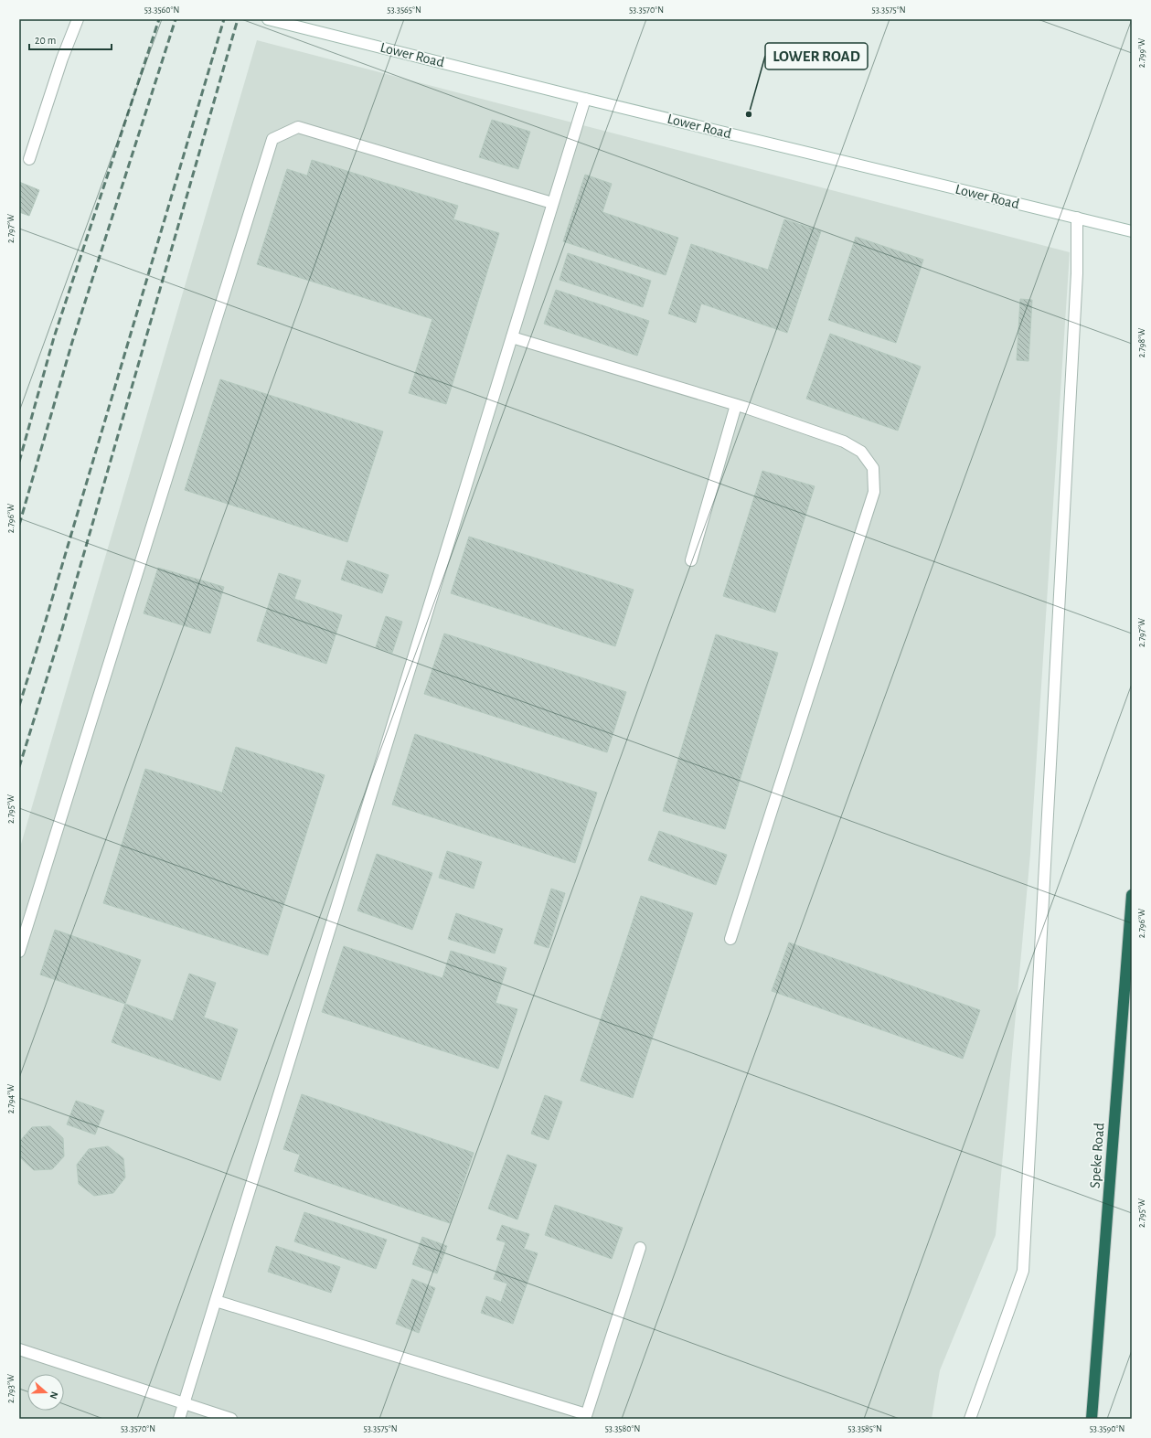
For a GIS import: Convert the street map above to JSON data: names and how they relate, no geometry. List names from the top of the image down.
{
  "streets": {
    "highway": ["Speke Road"],
    "street": ["Lower Road"]
  },
  "places": ["LOWER ROAD"],
  "scale_bar": "20 m",
  "north": "right",
  "coordinates": [
    "53.3560°N",
    "53.3565°N",
    "53.3570°N",
    "53.3575°N",
    "2.799°W",
    "2.797°W",
    "2.798°W",
    "2.796°W",
    "2.795°W",
    "2.794°W",
    "2.793°W",
    "53.3580°N",
    "53.3585°N",
    "53.3590°N"
  ]
}
